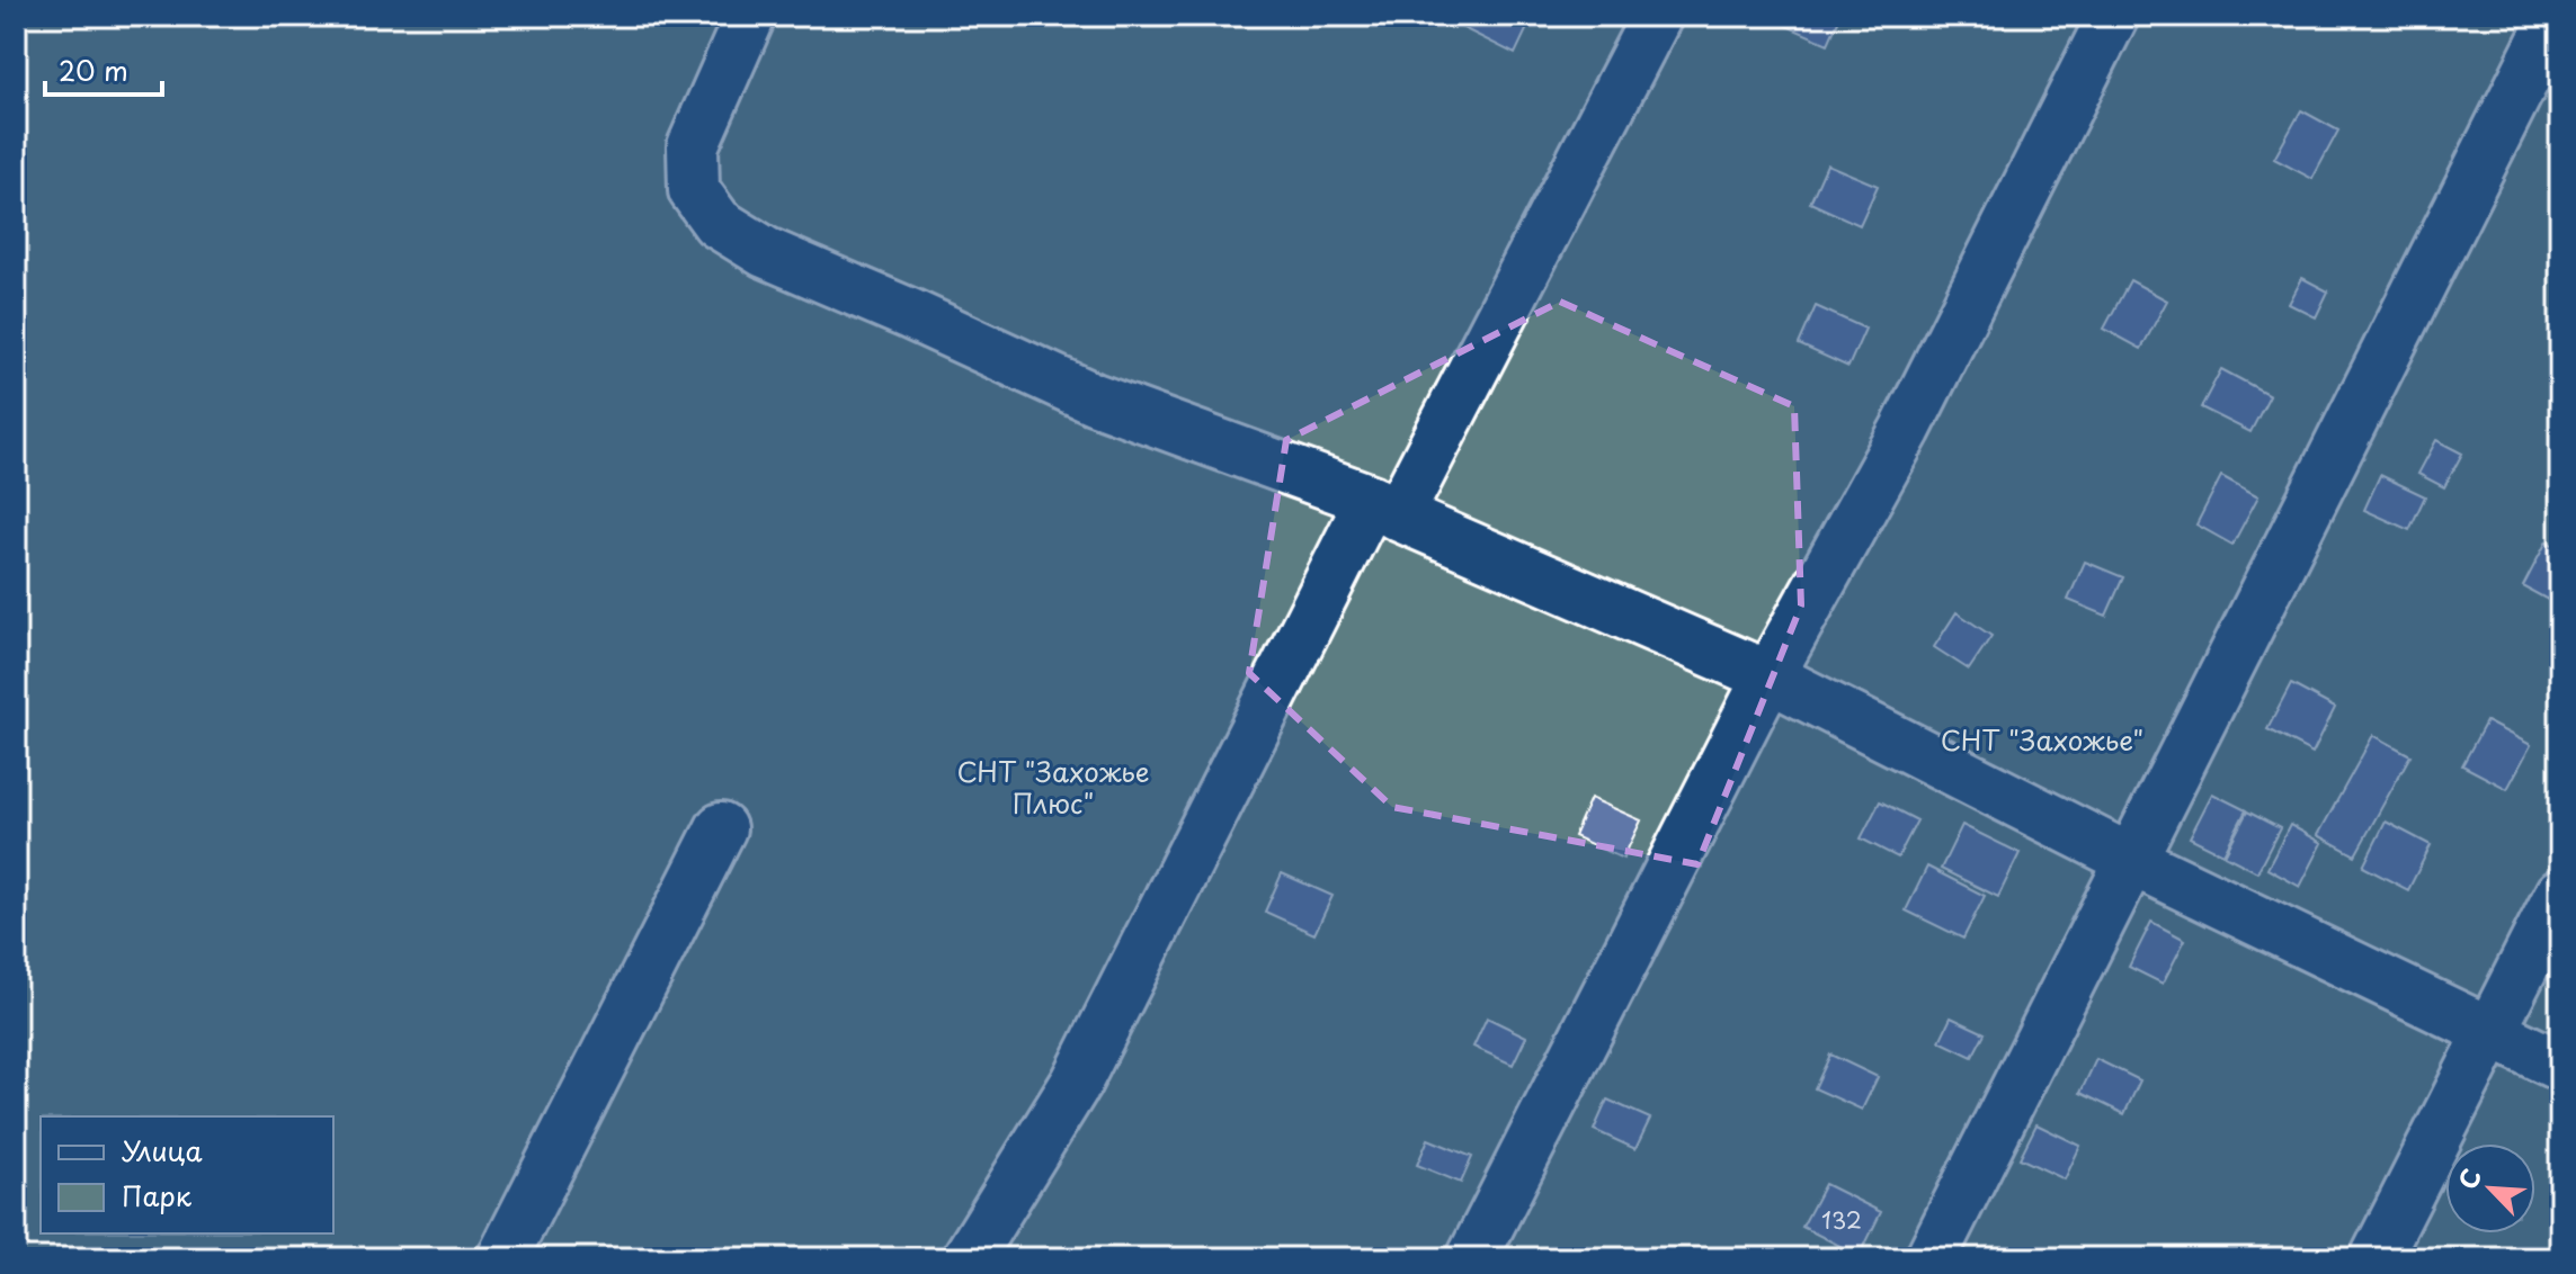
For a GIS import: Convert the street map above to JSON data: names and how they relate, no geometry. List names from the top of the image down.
{
  "parks": ["СНТ \"Захожье\"", "СНТ \"Захожье Плюс\""],
  "house_numbers": ["132"],
  "legend": ["Улица", "Парк"],
  "scale_bar": "20 m",
  "north": "top left"
}
